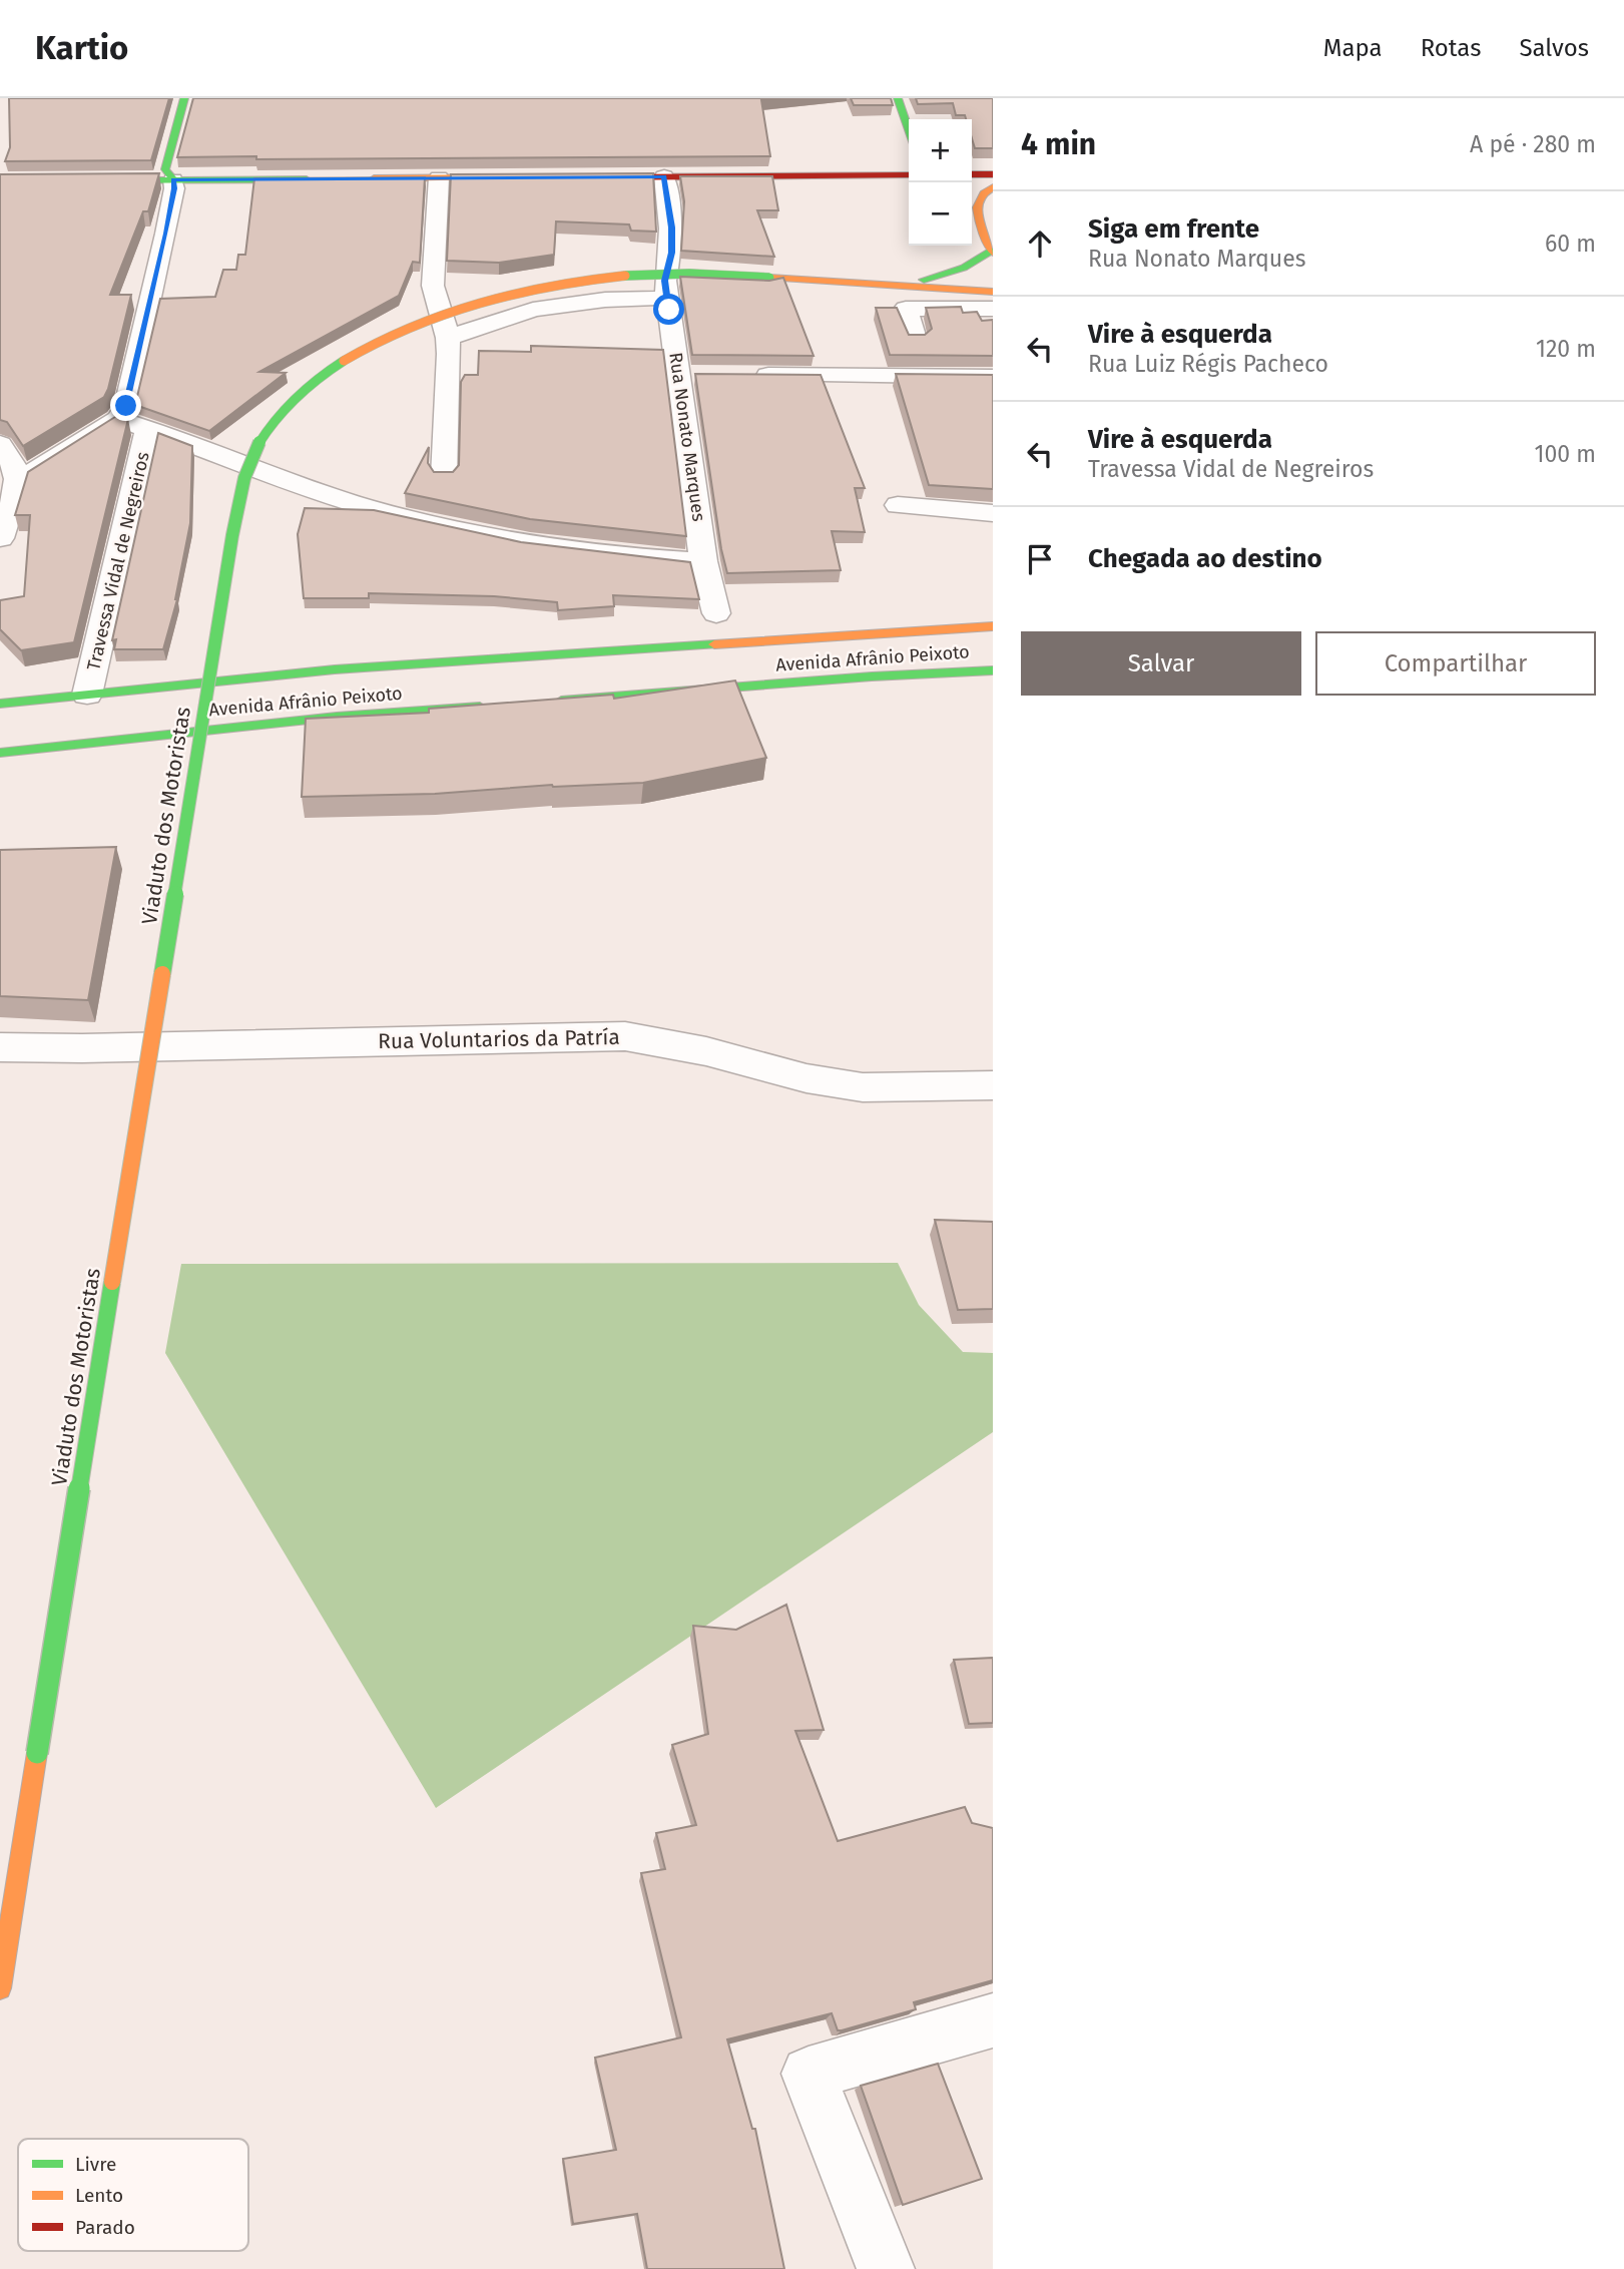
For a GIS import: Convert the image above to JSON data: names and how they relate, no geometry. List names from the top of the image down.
{
  "streets": {
    "main road": ["Avenida Afrânio Peixoto", "Viaduto dos Motoristas"],
    "street": ["Rua Nonato Marques", "Travessa Vidal de Negreiros", "Rua Voluntarios da Patría"]
  },
  "crossings": [
    ["Travessa Vidal de Negreiros", "Avenida Afrânio Peixoto"]
  ],
  "legend": ["Livre", "Lento", "Parado"],
  "page": {
    "header": "Kartio",
    "nav": ["Mapa", "Rotas", "Salvos"],
    "heading": ["4 min", "A pé · 280 m"],
    "map_buttons": ["+", "−"],
    "list": [
      ["Siga em frente", "Rua Nonato Marques", "60 m"],
      ["Vire à esquerda", "Rua Luiz Régis Pacheco", "120 m"],
      ["Vire à esquerda", "Travessa Vidal de Negreiros", "100 m"],
      "Chegada ao destino"
    ],
    "buttons": ["Salvar", "Compartilhar"]
  }
}
